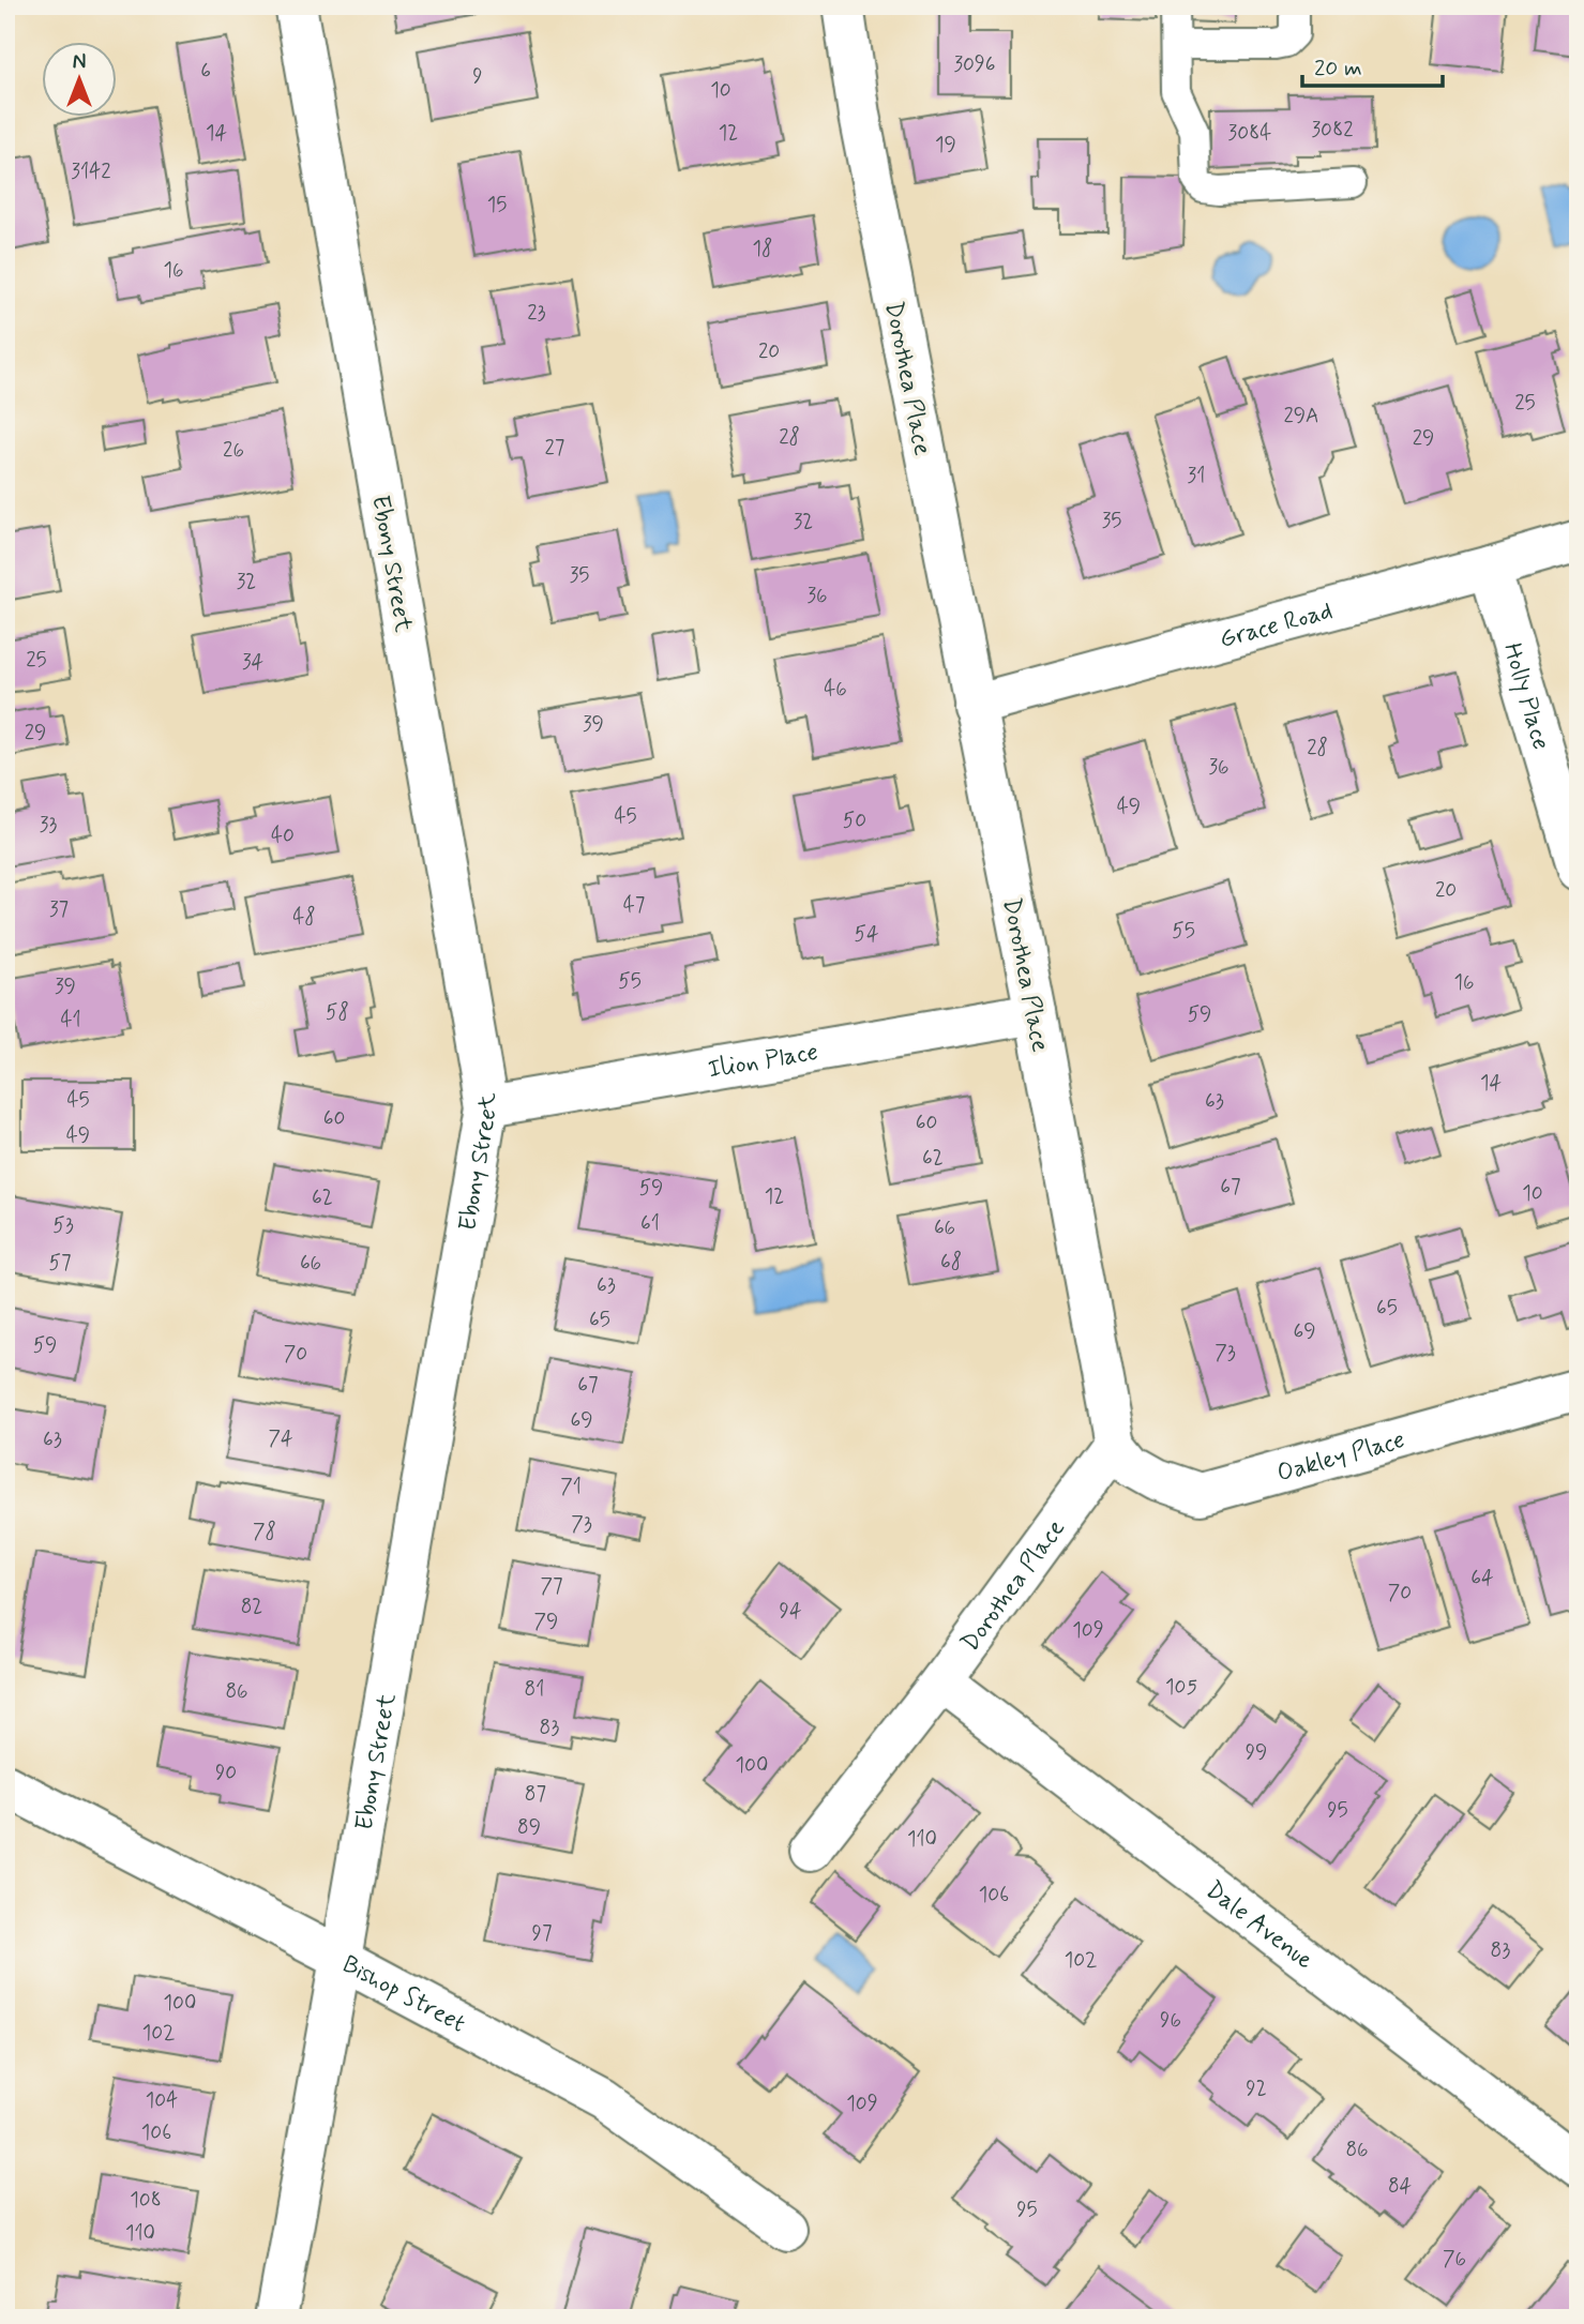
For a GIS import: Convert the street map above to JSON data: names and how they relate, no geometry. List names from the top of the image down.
{
  "streets": {
    "street": [
      "Dorothea Place",
      "Ebony Street",
      "Grace Road",
      "Holly Place",
      "Ilion Place",
      "Oakley Place",
      "Dale Avenue",
      "Bishop Street"
    ]
  },
  "crossings": [
    ["Dorothea Place", "Grace Road"],
    ["Dorothea Place", "Ilion Place"],
    ["Dorothea Place", "Oakley Place"],
    ["Dorothea Place", "Dale Avenue"],
    ["Ebony Street", "Ilion Place"],
    ["Ebony Street", "Bishop Street"],
    ["Grace Road", "Holly Place"]
  ],
  "house_numbers": [
    "3096",
    "6",
    "9",
    "10",
    "3082",
    "14",
    "12",
    "3084",
    "19",
    "3142",
    "15",
    "18",
    "16",
    "23",
    "20",
    "25",
    "29A",
    "28",
    "29",
    "27",
    "26",
    "31",
    "35",
    "32",
    "35",
    "32",
    "36",
    "25",
    "34",
    "46",
    "39",
    "29",
    "28",
    "36",
    "49",
    "45",
    "50",
    "33",
    "40",
    "20",
    "47",
    "37",
    "48",
    "55",
    "54",
    "55",
    "16",
    "39",
    "58",
    "59",
    "41",
    "14",
    "45",
    "63",
    "60",
    "60",
    "49",
    "62",
    "67",
    "59",
    "10",
    "12",
    "62",
    "61",
    "53",
    "66",
    "68",
    "57",
    "66",
    "63",
    "65",
    "65",
    "69",
    "59",
    "73",
    "70",
    "67",
    "69",
    "74",
    "63",
    "71",
    "73",
    "78",
    "64",
    "77",
    "70",
    "82",
    "94",
    "79",
    "109",
    "105",
    "81",
    "86",
    "83",
    "99",
    "100",
    "90",
    "87",
    "95",
    "89",
    "110",
    "106",
    "97",
    "83",
    "102",
    "100",
    "96",
    "102",
    "92",
    "104",
    "109",
    "106",
    "86",
    "84",
    "108",
    "95",
    "110",
    "76"
  ],
  "scale_bar": "20 m",
  "north": "top"
}
